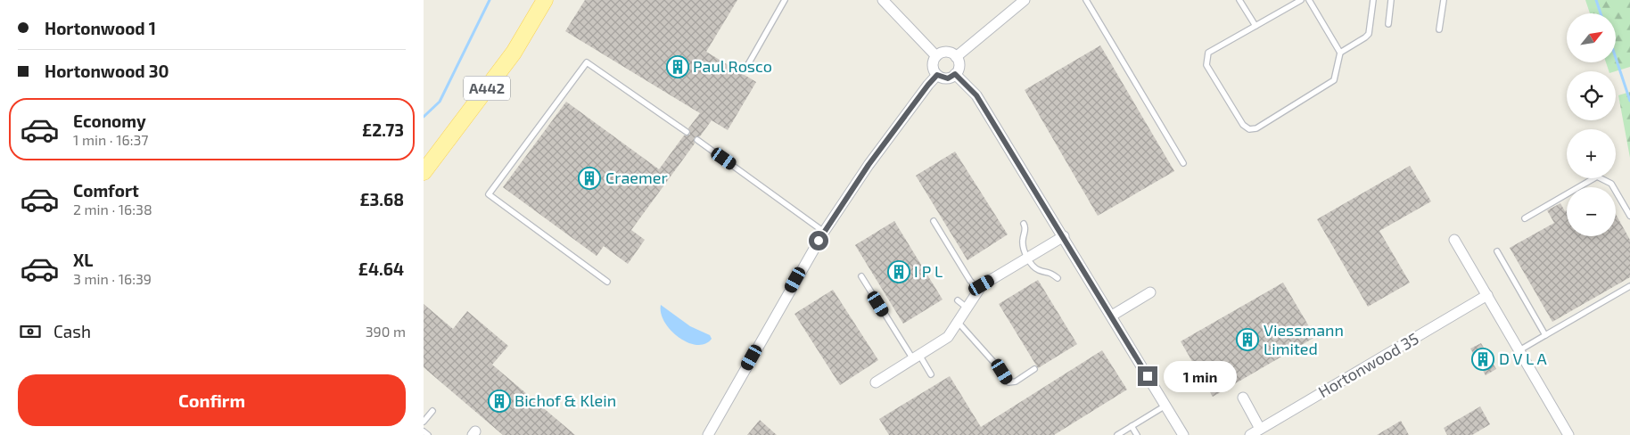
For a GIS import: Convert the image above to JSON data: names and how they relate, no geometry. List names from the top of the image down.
{
  "streets": {
    "main road": ["A442"],
    "street": ["Hortonwood 35"]
  },
  "places": {
    "building": [
      "Paul Rosco",
      "Craemer",
      "I P L",
      "Viessmann Limited",
      "D V L A",
      "Bichof & Klein"
    ]
  },
  "north": "top right",
  "page": {
    "banner": ["Hortonwood 1", "Hortonwood 30"],
    "map_buttons": ["+", "−"],
    "list": [
      {
        "name": "Economy",
        "note": "1 min · 16:37",
        "value": "£2.73"
      },
      {
        "name": "Comfort",
        "note": "2 min · 16:38",
        "value": "£3.68"
      },
      {
        "name": "XL",
        "note": "3 min · 16:39",
        "value": "£4.64"
      }
    ],
    "pay": ["Cash", "390 m"],
    "bubble": "1 min",
    "buttons": "Confirm"
  }
}
